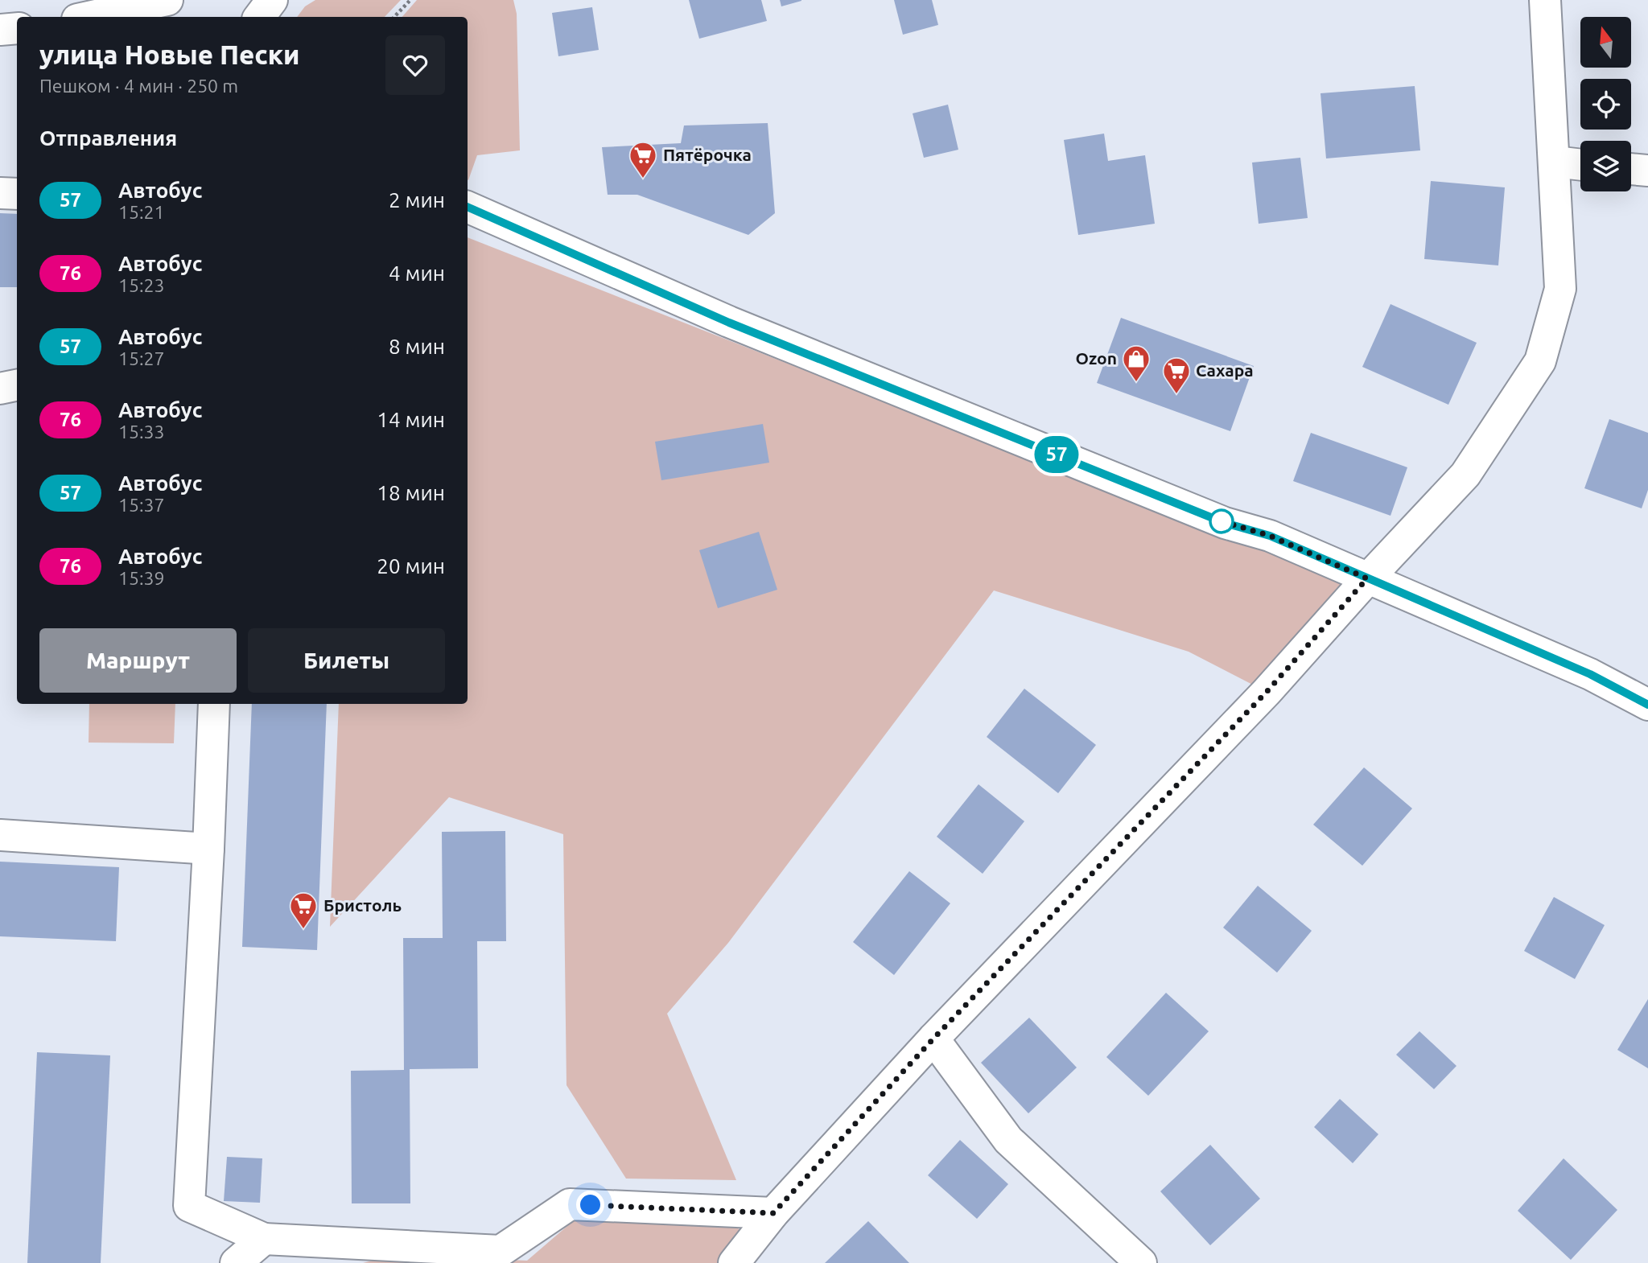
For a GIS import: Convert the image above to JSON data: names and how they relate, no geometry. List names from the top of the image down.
{
  "places": {
    "supermarket": ["Пятёрочка", "Сахара", "Бристоль"],
    "shop": ["Ozon"]
  },
  "lines": ["bus line 57"],
  "north": "top",
  "page": {
    "on_map": "57",
    "heading": [
      ["улица Новые Пески", "Пешком · 4 мин · 250 m"],
      "Отправления"
    ],
    "list": [
      {
        "mark": "57",
        "name": "Автобус",
        "note": "15:21",
        "value": "2 мин"
      },
      {
        "mark": "76",
        "name": "Автобус",
        "note": "15:23",
        "value": "4 мин"
      },
      {
        "mark": "57",
        "name": "Автобус",
        "note": "15:27",
        "value": "8 мин"
      },
      {
        "mark": "76",
        "name": "Автобус",
        "note": "15:33",
        "value": "14 мин"
      },
      {
        "mark": "57",
        "name": "Автобус",
        "note": "15:37",
        "value": "18 мин"
      },
      {
        "mark": "76",
        "name": "Автобус",
        "note": "15:39",
        "value": "20 мин"
      }
    ],
    "buttons": ["Маршрут", "Билеты"]
  }
}
